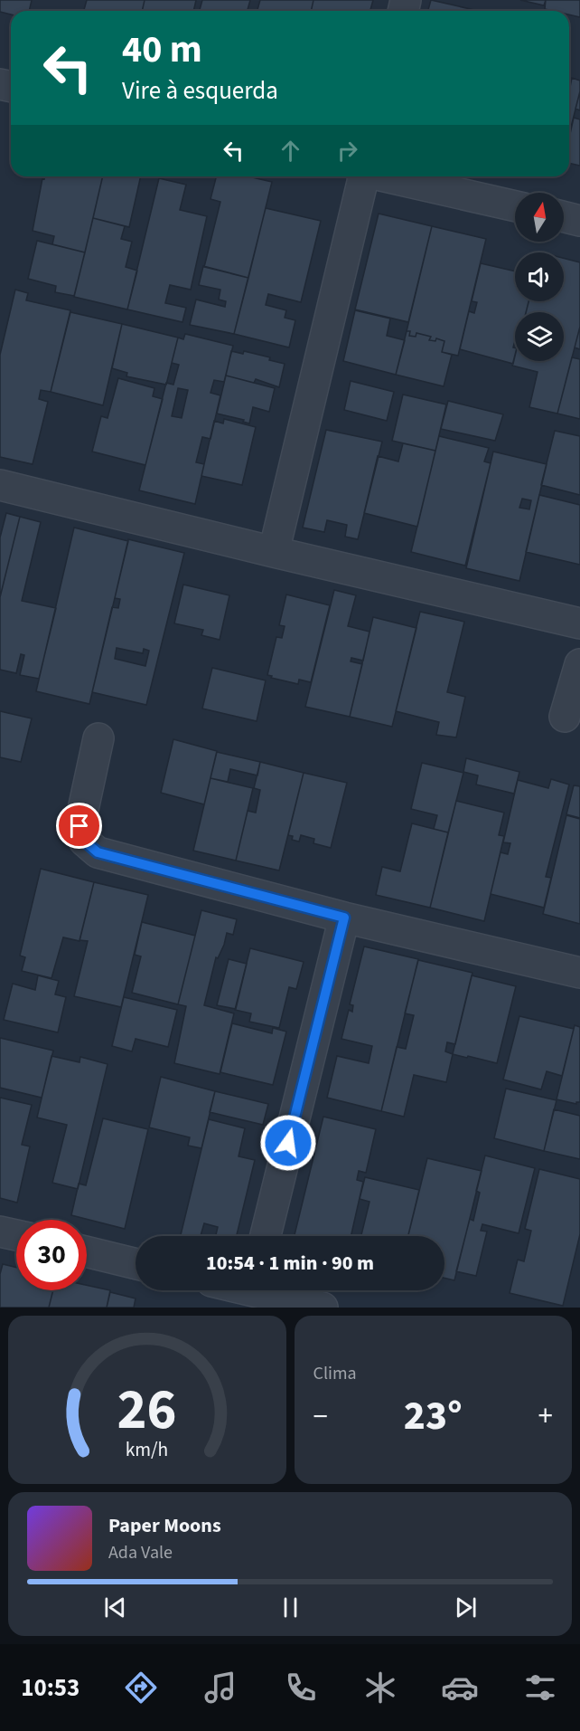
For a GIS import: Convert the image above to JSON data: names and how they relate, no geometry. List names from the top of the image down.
{
  "north": "top",
  "page": {
    "turn": ["40 m", "Vire à esquerda"],
    "limit": "30",
    "trip": "10:54 · 1 min · 90 m",
    "tile": "Clima",
    "heat": ["−", "23°", "+"],
    "song": ["Paper Moons", "Ada Vale"],
    "tabs": "10:53",
    "gauge": ["26", "km/h"]
  }
}
